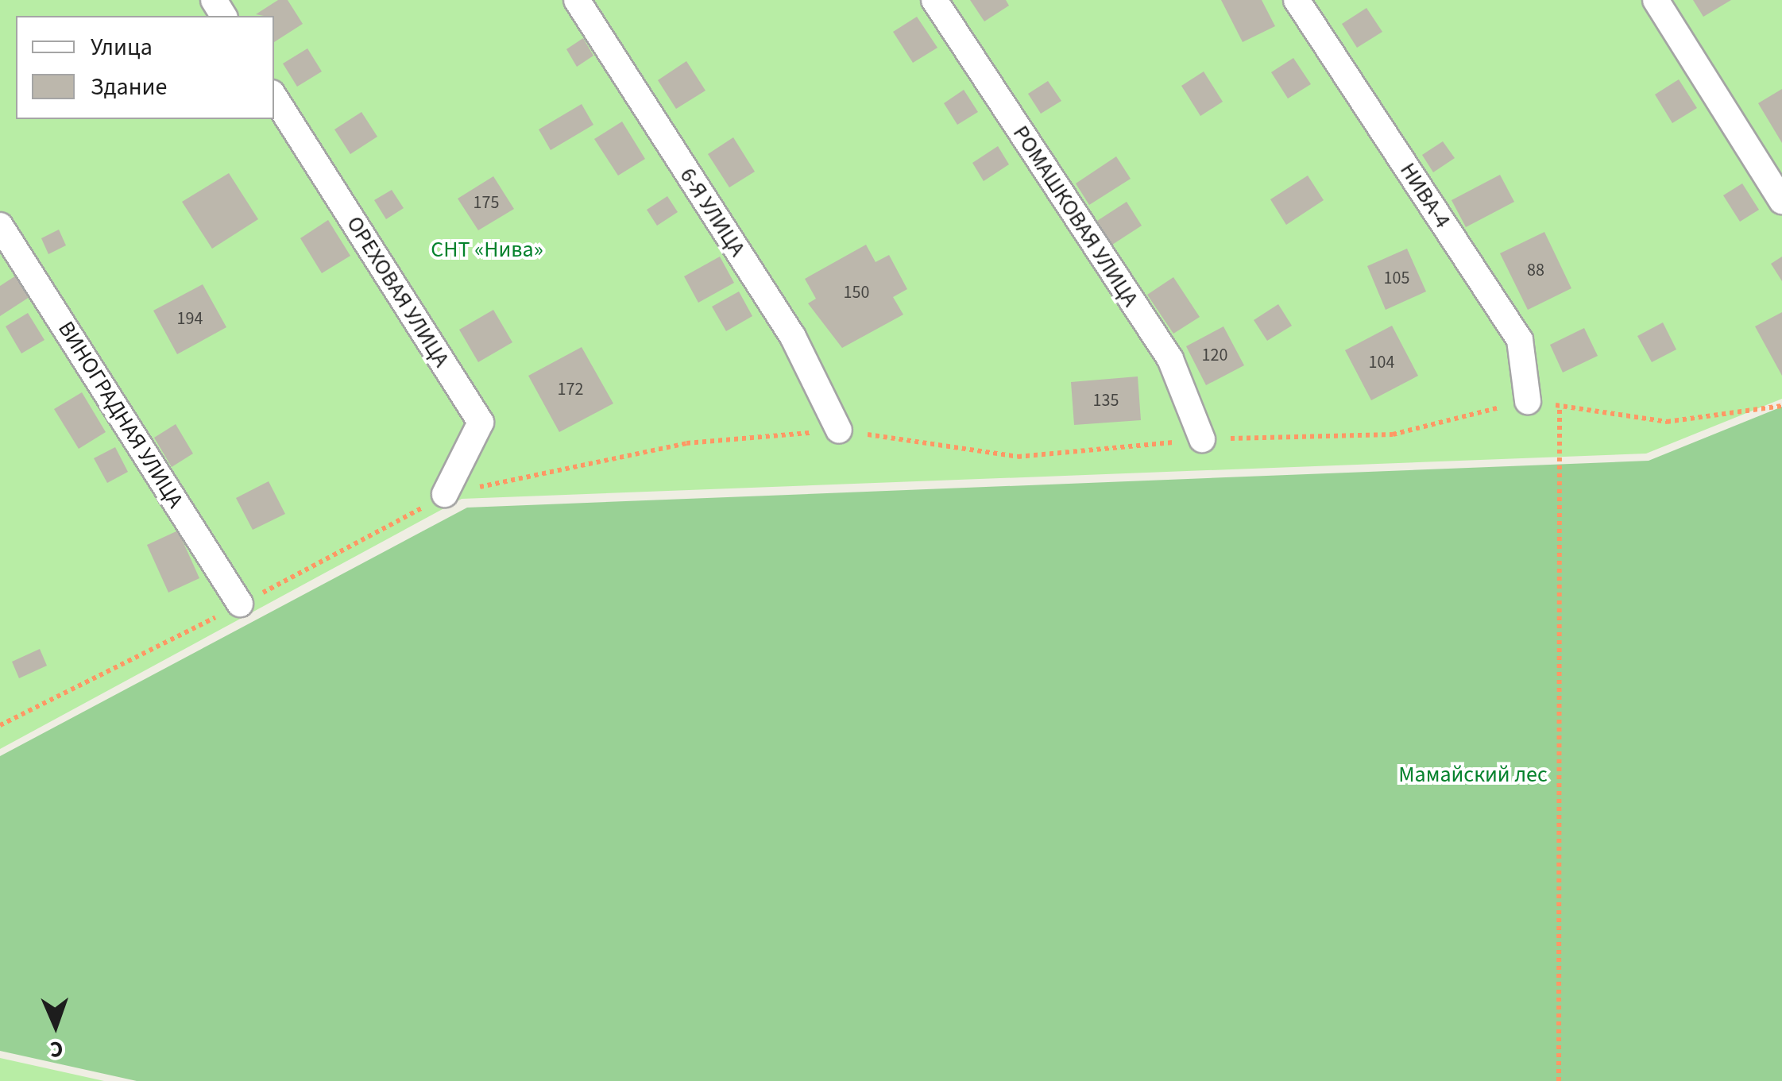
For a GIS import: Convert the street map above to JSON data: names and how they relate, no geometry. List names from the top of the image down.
{
  "streets": {
    "street": [
      "НИВА-4",
      "6-Я УЛИЦА",
      "РОМАШКОВАЯ УЛИЦА",
      "ОРЕХОВАЯ УЛИЦА",
      "ВИНОГРАДНАЯ УЛИЦА"
    ]
  },
  "parks": ["СНТ «Нива»", "Мамайский лес"],
  "house_numbers": [
    "175",
    "88",
    "105",
    "150",
    "194",
    "120",
    "104",
    "172",
    "135"
  ],
  "legend": ["Улица", "Здание"],
  "north": "bottom"
}
